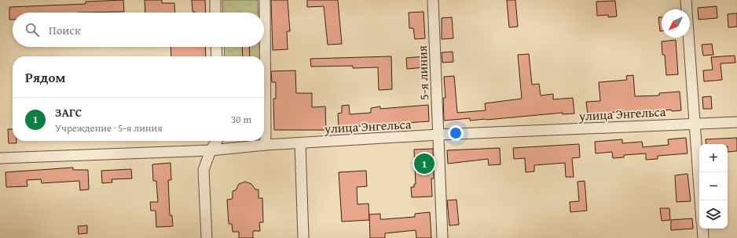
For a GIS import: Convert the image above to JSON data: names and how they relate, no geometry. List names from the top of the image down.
{
  "streets": {
    "street": ["5-я линия", "улица Энгельса"]
  },
  "crossings": [
    ["5-я линия", "улица Энгельса"]
  ],
  "north": "bottom left",
  "page": {
    "search": "Поиск",
    "heading": "Рядом",
    "list": [
      {
        "mark": "1",
        "name": "ЗАГС",
        "note": "Учреждение · 5-я линия",
        "value": "30 m"
      }
    ],
    "map_buttons": ["+", "−"],
    "pins": "1"
  }
}
